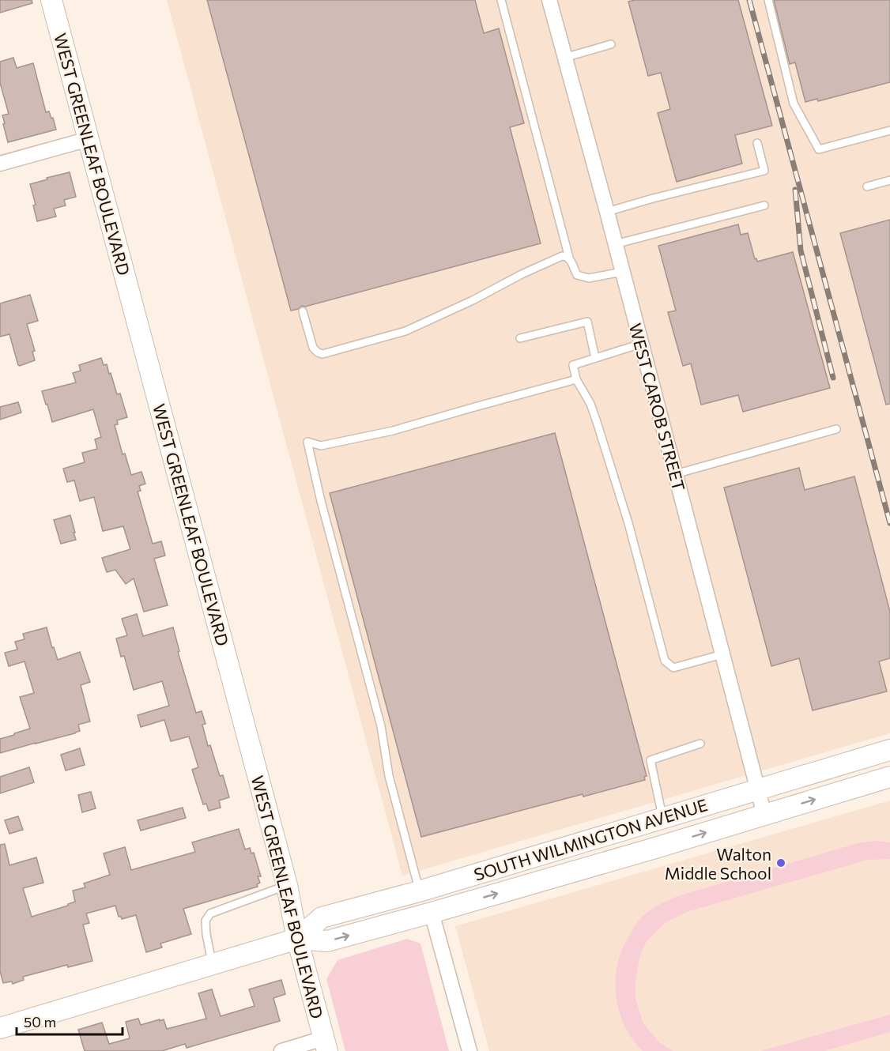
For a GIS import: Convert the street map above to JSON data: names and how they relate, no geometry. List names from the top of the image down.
{
  "streets": {
    "main road": ["WEST GREENLEAF BOULEVARD", "SOUTH WILMINGTON AVENUE"],
    "street": ["WEST CAROB STREET"]
  },
  "crossings": [
    ["WEST GREENLEAF BOULEVARD", "SOUTH WILMINGTON AVENUE"],
    ["WEST CAROB STREET", "SOUTH WILMINGTON AVENUE"]
  ],
  "places": ["Walton Middle School"],
  "scale_bar": "50 m"
}
